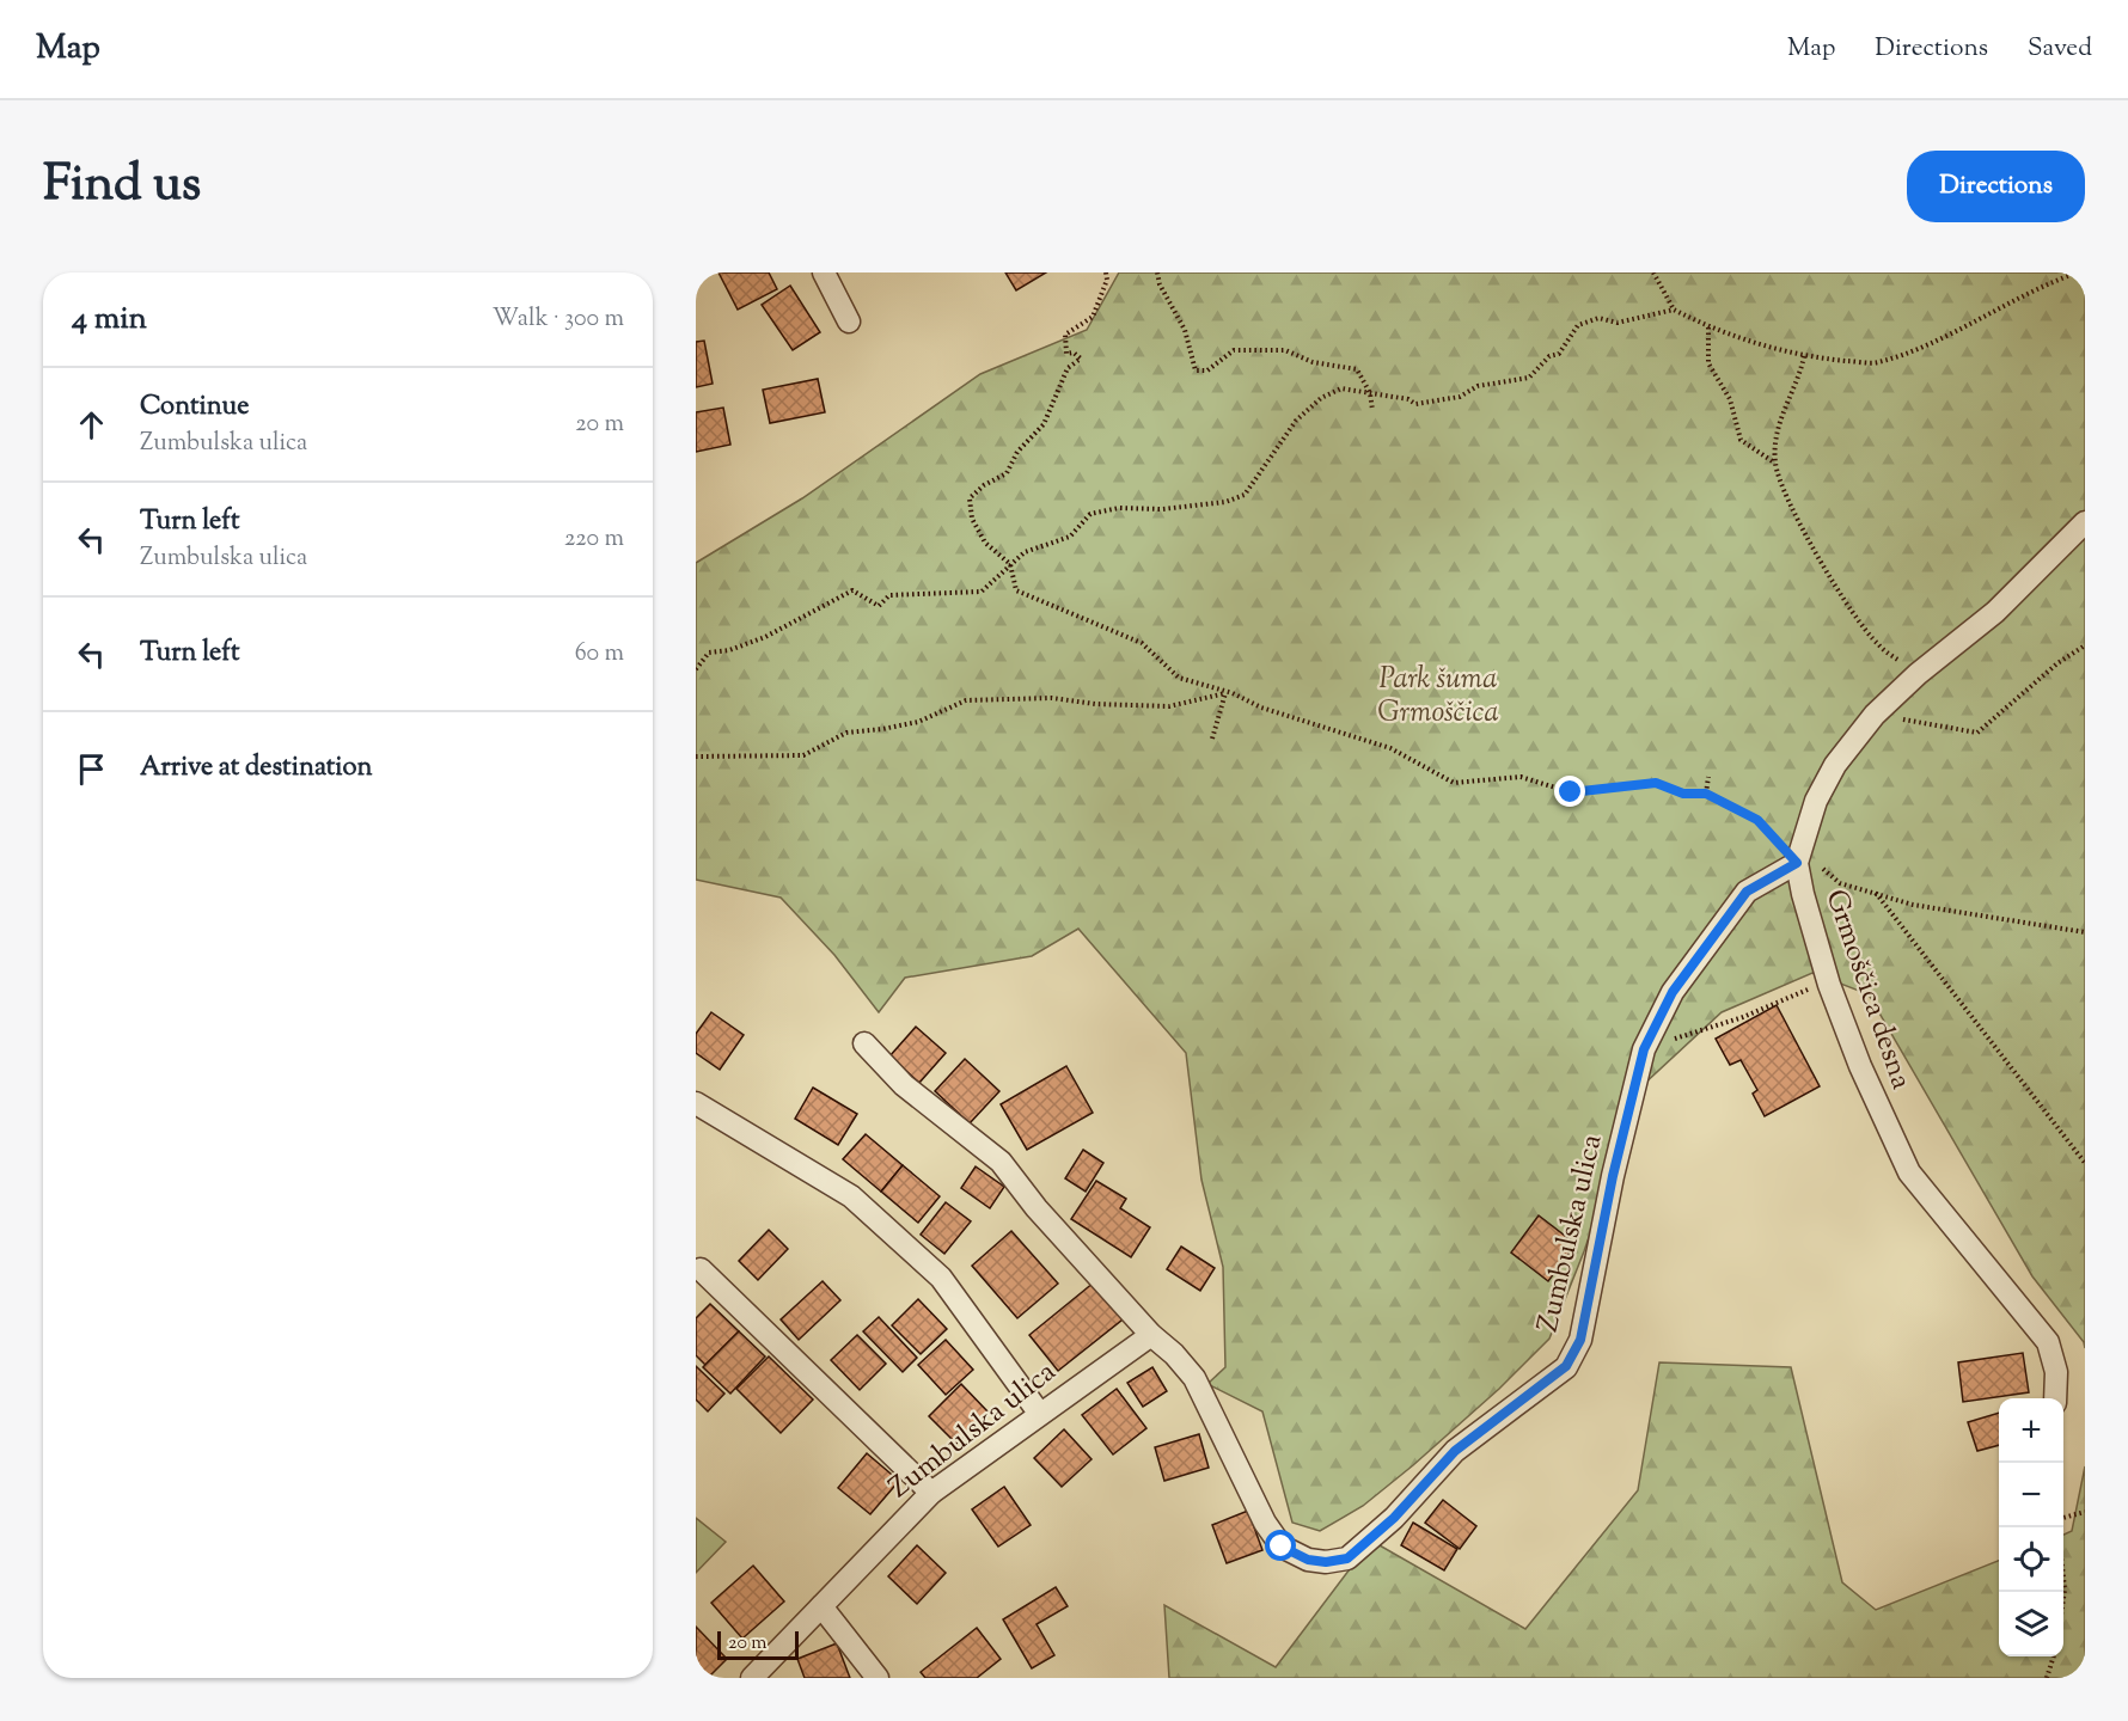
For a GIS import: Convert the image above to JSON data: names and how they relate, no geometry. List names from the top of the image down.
{
  "streets": {
    "street": ["Grmoščica desna", "Zumbulska ulica"]
  },
  "crossings": [
    ["Grmoščica desna", "Zumbulska ulica"]
  ],
  "parks": ["Park šuma Grmoščica"],
  "scale_bar": "20 m",
  "page": {
    "header": "Map",
    "nav": ["Map", "Directions", "Saved"],
    "title": "Find us",
    "buttons": "Directions",
    "heading": ["4 min", "Walk · 300 m"],
    "list": [
      ["Continue", "Zumbulska ulica", "20 m"],
      ["Turn left", "Zumbulska ulica", "220 m"],
      ["Turn left", "60 m"],
      "Arrive at destination"
    ],
    "map_buttons": ["+", "−"],
    "scale": "20 m"
  }
}
